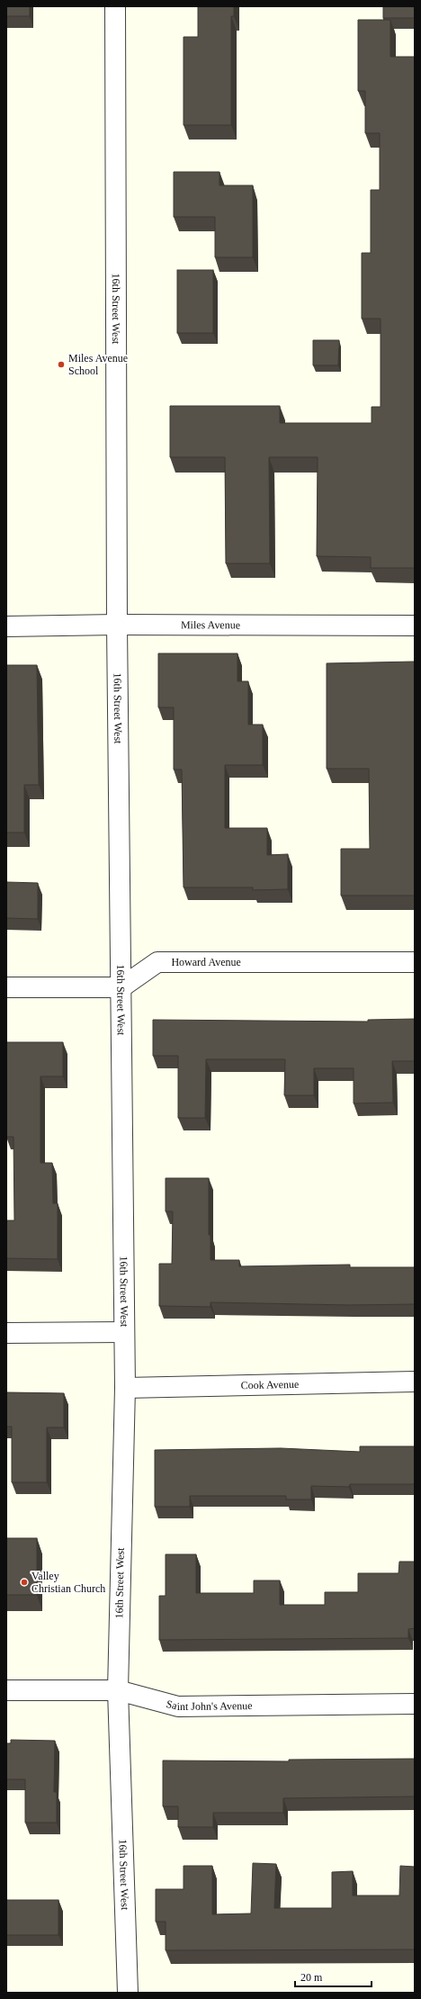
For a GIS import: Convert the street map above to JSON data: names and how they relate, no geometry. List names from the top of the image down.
{
  "streets": {
    "street": [
      "16th Street West",
      "Miles Avenue",
      "Howard Avenue",
      "Cook Avenue",
      "Saint John's Avenue"
    ]
  },
  "crossings": [
    ["16th Street West", "Miles Avenue"],
    ["16th Street West", "Howard Avenue"],
    ["16th Street West", "Cook Avenue"],
    ["16th Street West", "Saint John's Avenue"]
  ],
  "places": ["Miles Avenue School", "Valley Christian Church"],
  "scale_bar": "20 m"
}
